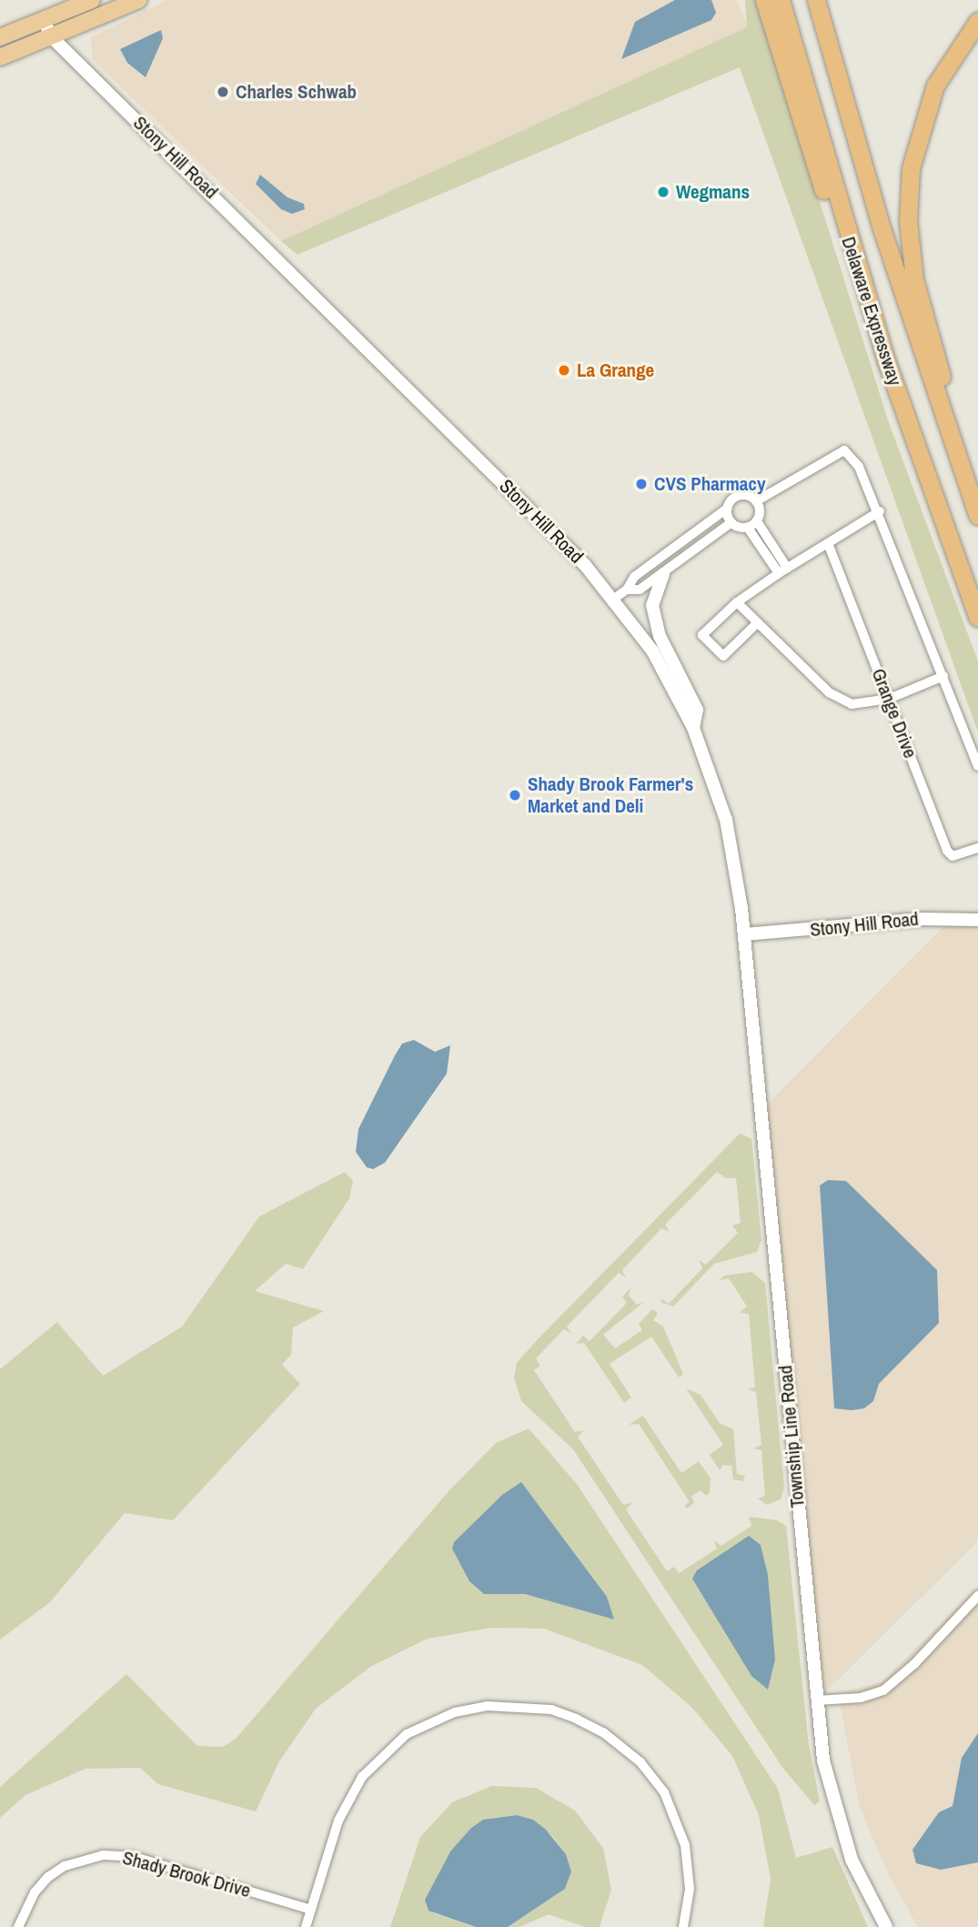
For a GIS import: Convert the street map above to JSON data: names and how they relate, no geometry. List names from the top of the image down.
{
  "streets": {
    "highway": ["Delaware Expressway"],
    "street": [
      "Stony Hill Road",
      "Grange Drive",
      "Township Line Road",
      "Shady Brook Drive"
    ]
  },
  "crossings": [
    ["Stony Hill Road", "Township Line Road"]
  ],
  "places": [
    "Charles Schwab",
    "Wegmans",
    "La Grange",
    "CVS Pharmacy",
    "Shady Brook Farmer's Market and Deli"
  ]
}
